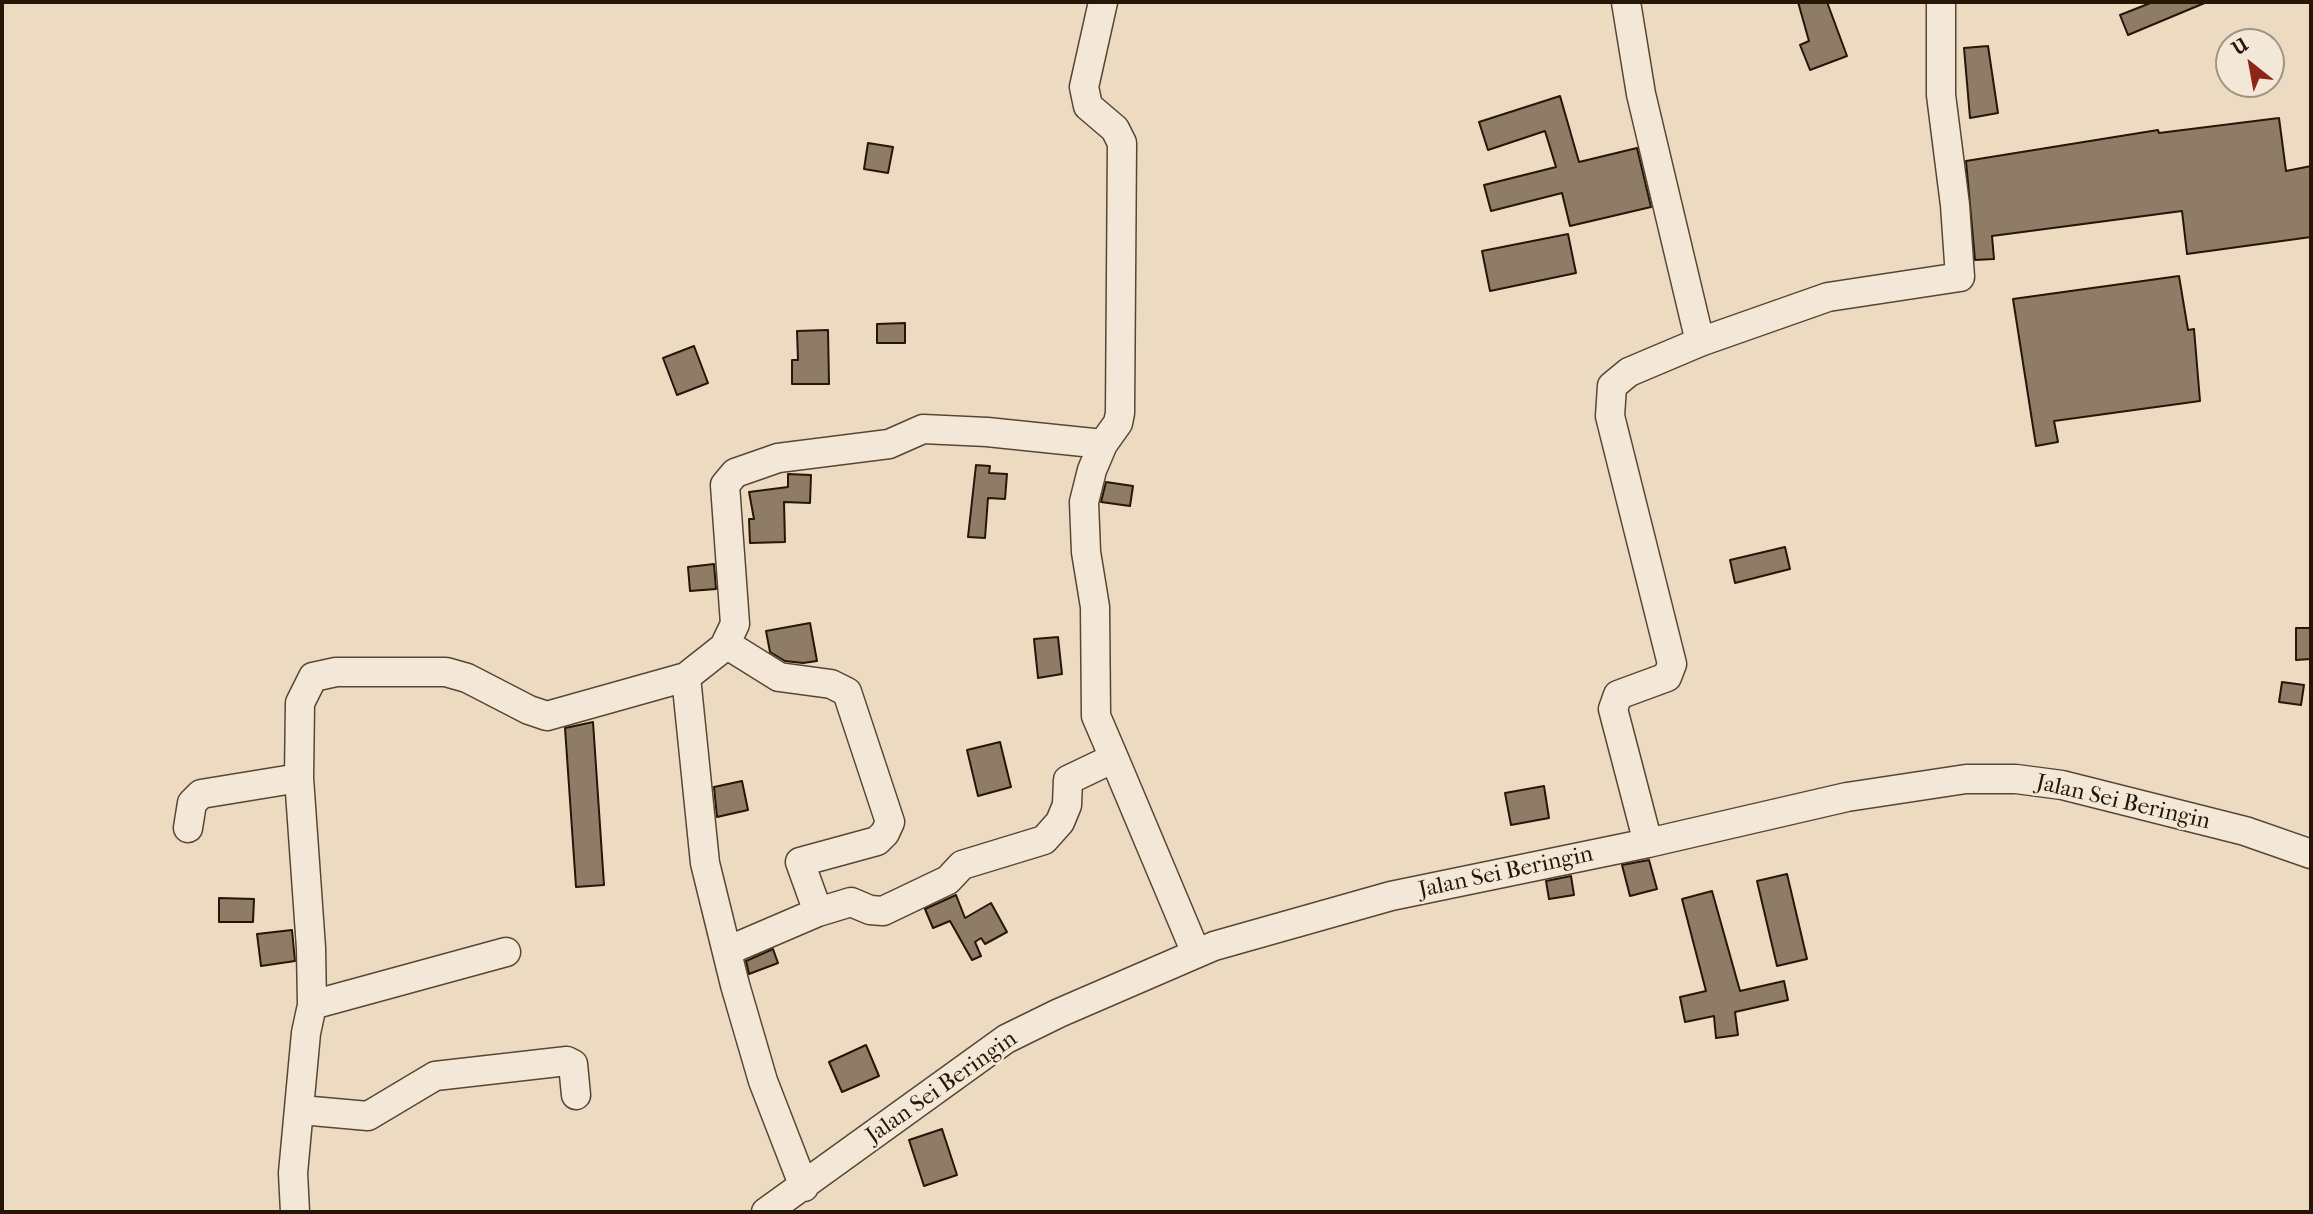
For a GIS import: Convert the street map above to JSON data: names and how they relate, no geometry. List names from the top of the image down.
{
  "streets": {
    "street": ["Jalan Sei Beringin"]
  },
  "north": "top left"
}
